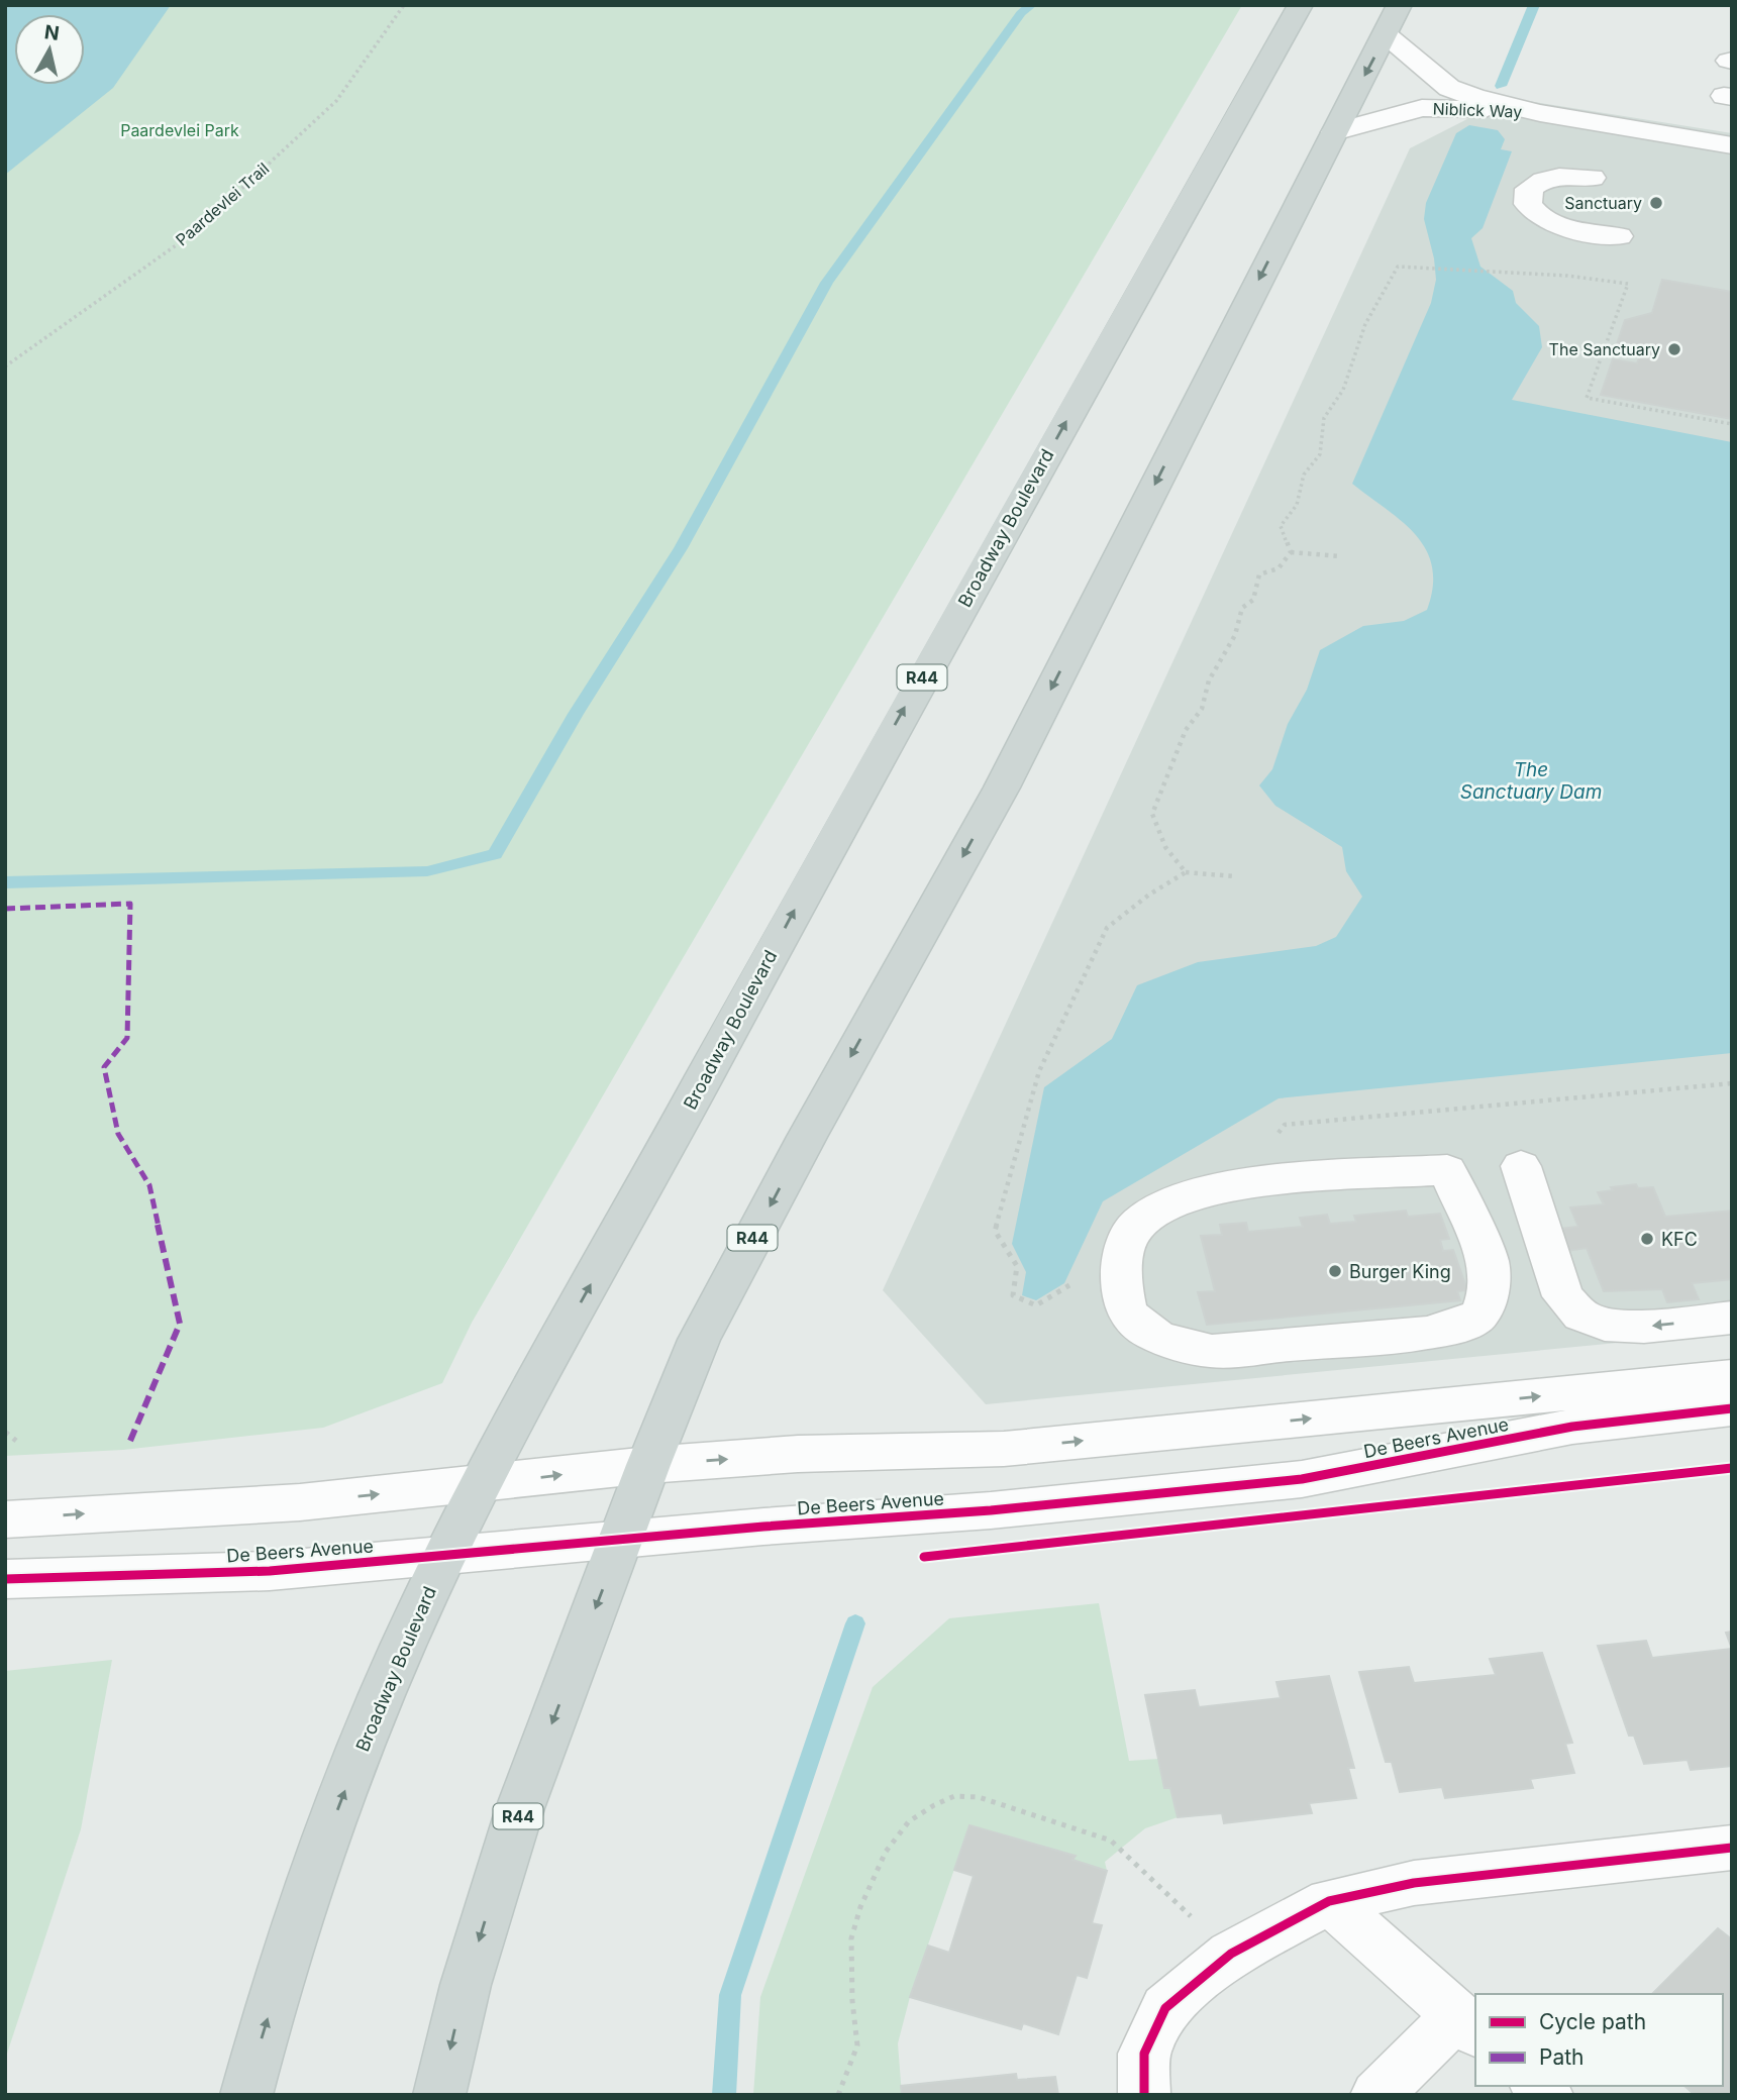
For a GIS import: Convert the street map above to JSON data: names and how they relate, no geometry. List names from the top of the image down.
{
  "streets": {
    "main road": ["Broadway Boulevard", "R44"],
    "street": ["Niblick Way", "De Beers Avenue"],
    "path": ["Paardevlei Trail"]
  },
  "crossings": [
    ["Niblick Way", "R44"],
    ["Broadway Boulevard", "De Beers Avenue"],
    ["R44", "De Beers Avenue"]
  ],
  "water": ["The Sanctuary Dam"],
  "parks": ["Paardevlei Park"],
  "places": [
    "Sanctuary",
    "The Sanctuary",
    "KFC",
    "Burger King"
  ],
  "legend": ["Cycle path", "Path"],
  "north": "top"
}
